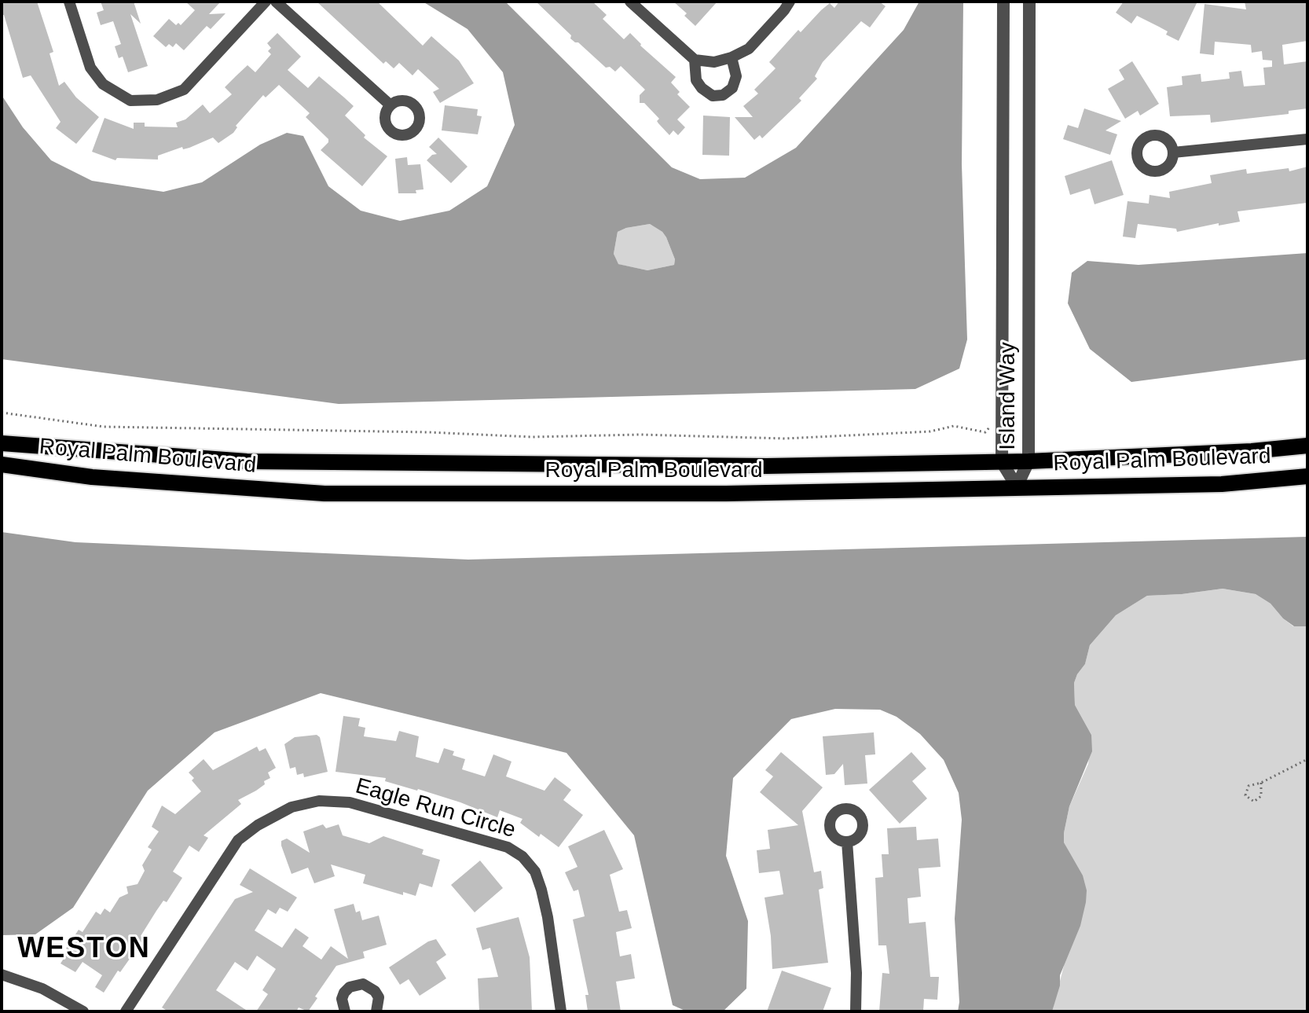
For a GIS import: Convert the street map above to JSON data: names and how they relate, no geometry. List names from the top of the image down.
{
  "streets": {
    "main road": ["Royal Palm Boulevard"],
    "street": ["Island Way", "Eagle Run Circle"]
  },
  "crossings": [
    ["Island Way", "Royal Palm Boulevard"]
  ],
  "districts": ["WESTON"]
}
